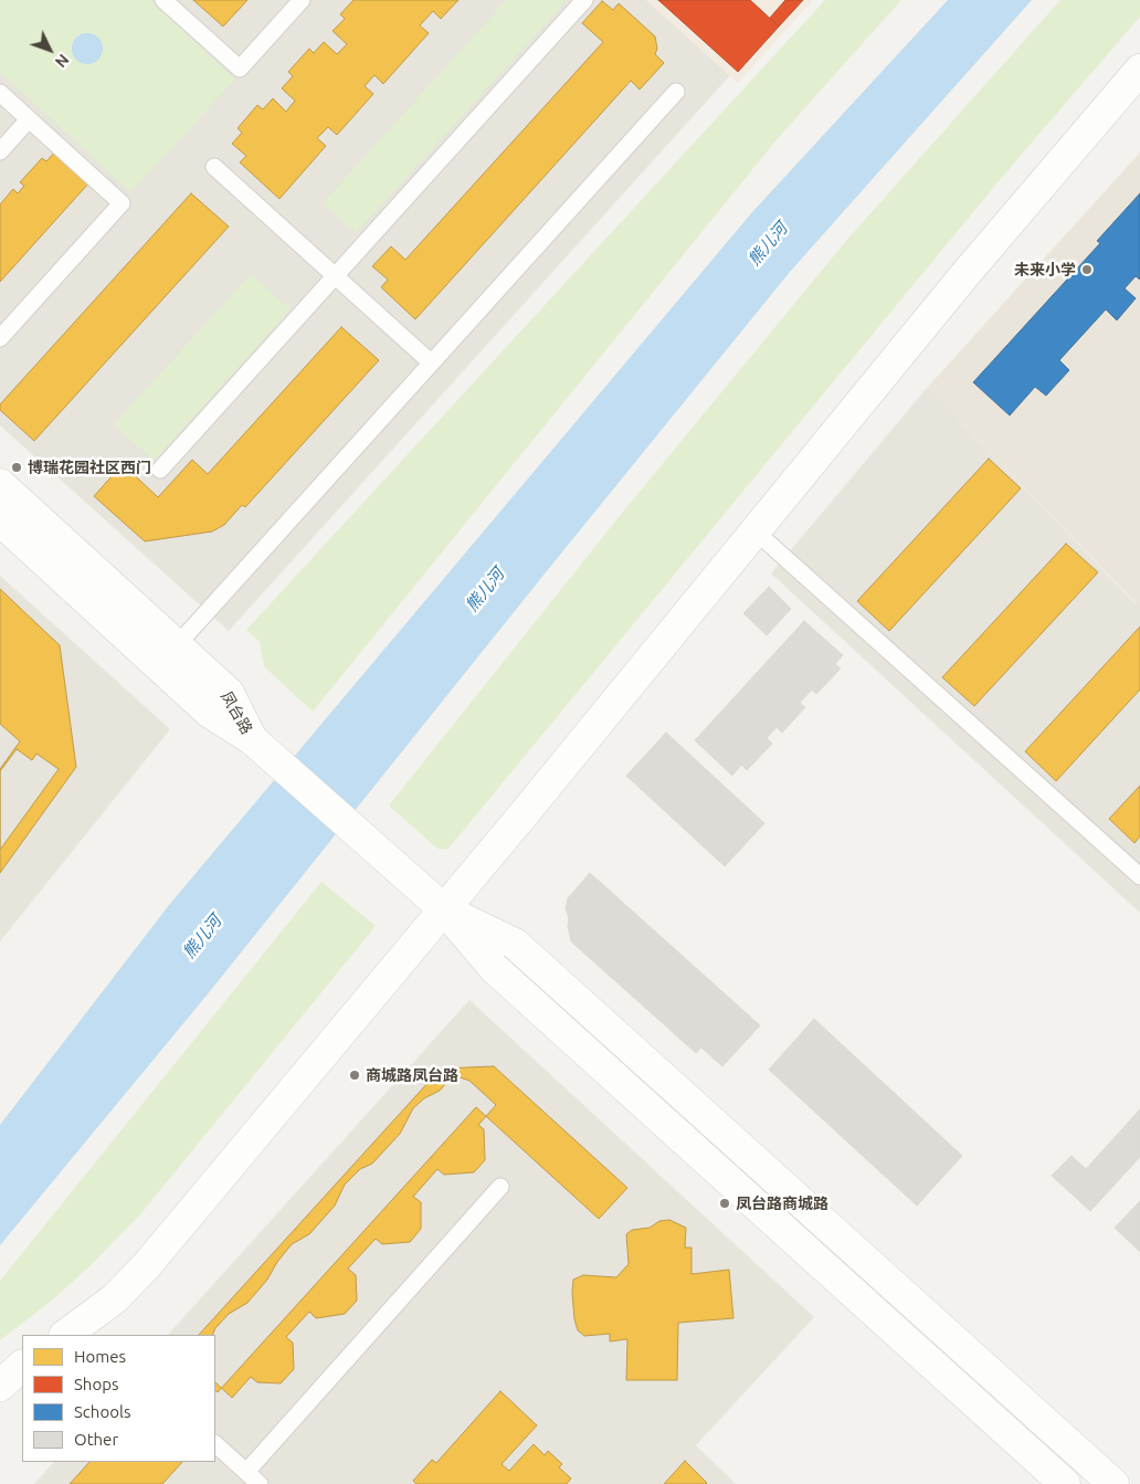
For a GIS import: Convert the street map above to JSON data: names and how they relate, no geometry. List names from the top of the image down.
{
  "streets": {
    "street": ["凤台路"]
  },
  "water": ["熊儿河"],
  "places": [
    "未来小学",
    "博瑞花园社区西门",
    "商城路凤台路",
    "凤台路商城路"
  ],
  "legend": [
    "Homes",
    "Shops",
    "Schools",
    "Other"
  ],
  "north": "bottom right"
}
